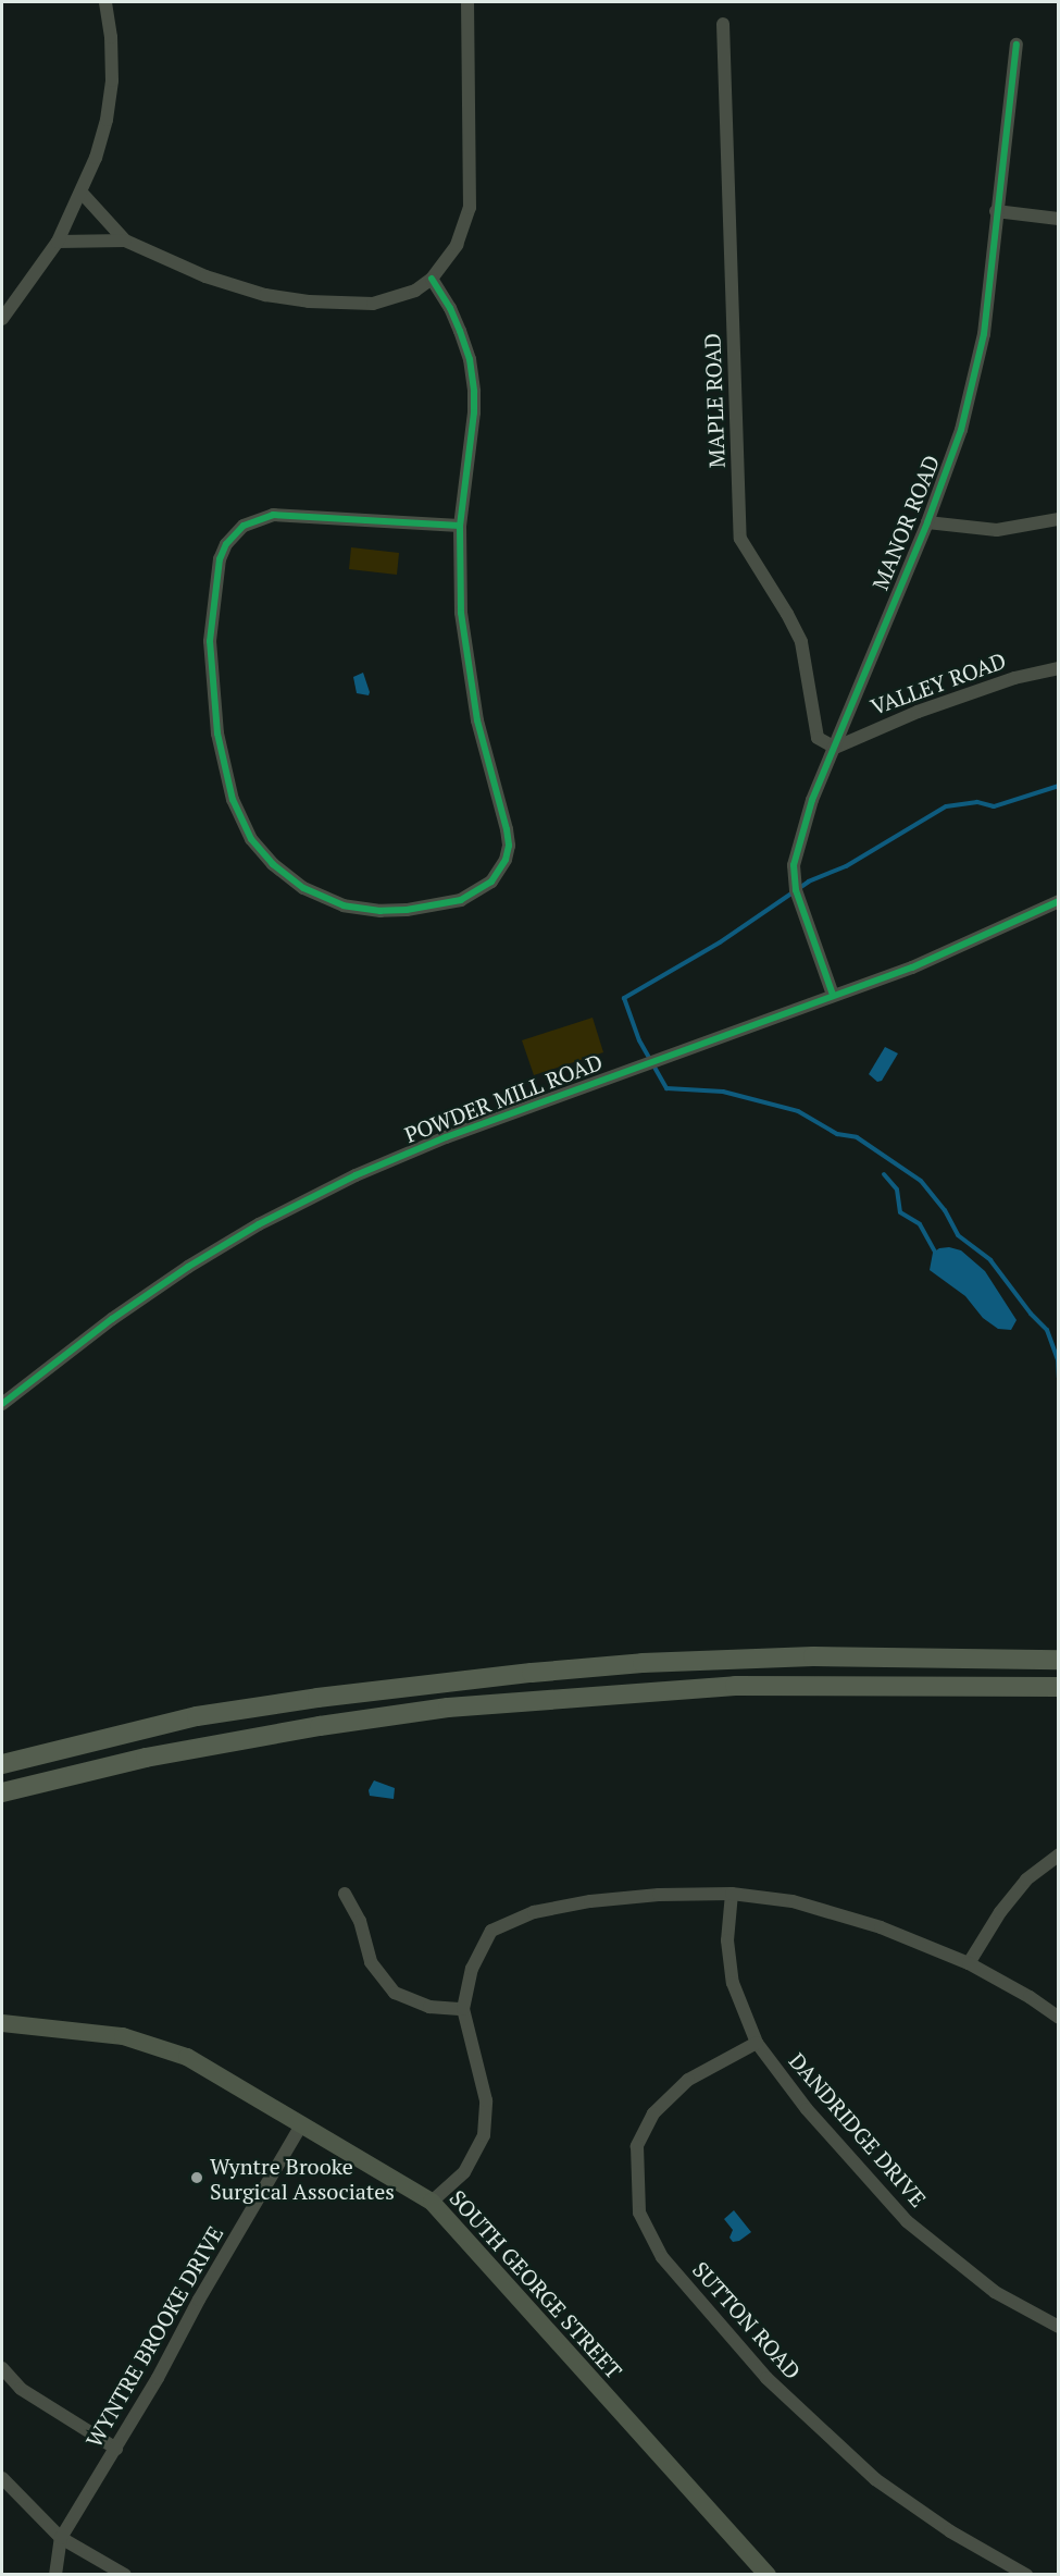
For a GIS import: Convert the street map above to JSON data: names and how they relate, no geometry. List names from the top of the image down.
{
  "streets": {
    "main road": ["SOUTH GEORGE STREET"],
    "street": [
      "MAPLE ROAD",
      "MANOR ROAD",
      "VALLEY ROAD",
      "POWDER MILL ROAD",
      "DANDRIDGE DRIVE",
      "SUTTON ROAD",
      "WYNTRE BROOKE DRIVE"
    ]
  },
  "crossings": [
    ["MAPLE ROAD", "MANOR ROAD"],
    ["MAPLE ROAD", "VALLEY ROAD"],
    ["MANOR ROAD", "VALLEY ROAD"],
    ["MANOR ROAD", "POWDER MILL ROAD"],
    ["DANDRIDGE DRIVE", "SUTTON ROAD"],
    ["SOUTH GEORGE STREET", "WYNTRE BROOKE DRIVE"]
  ],
  "places": ["Wyntre Brooke Surgical Associates"]
}
